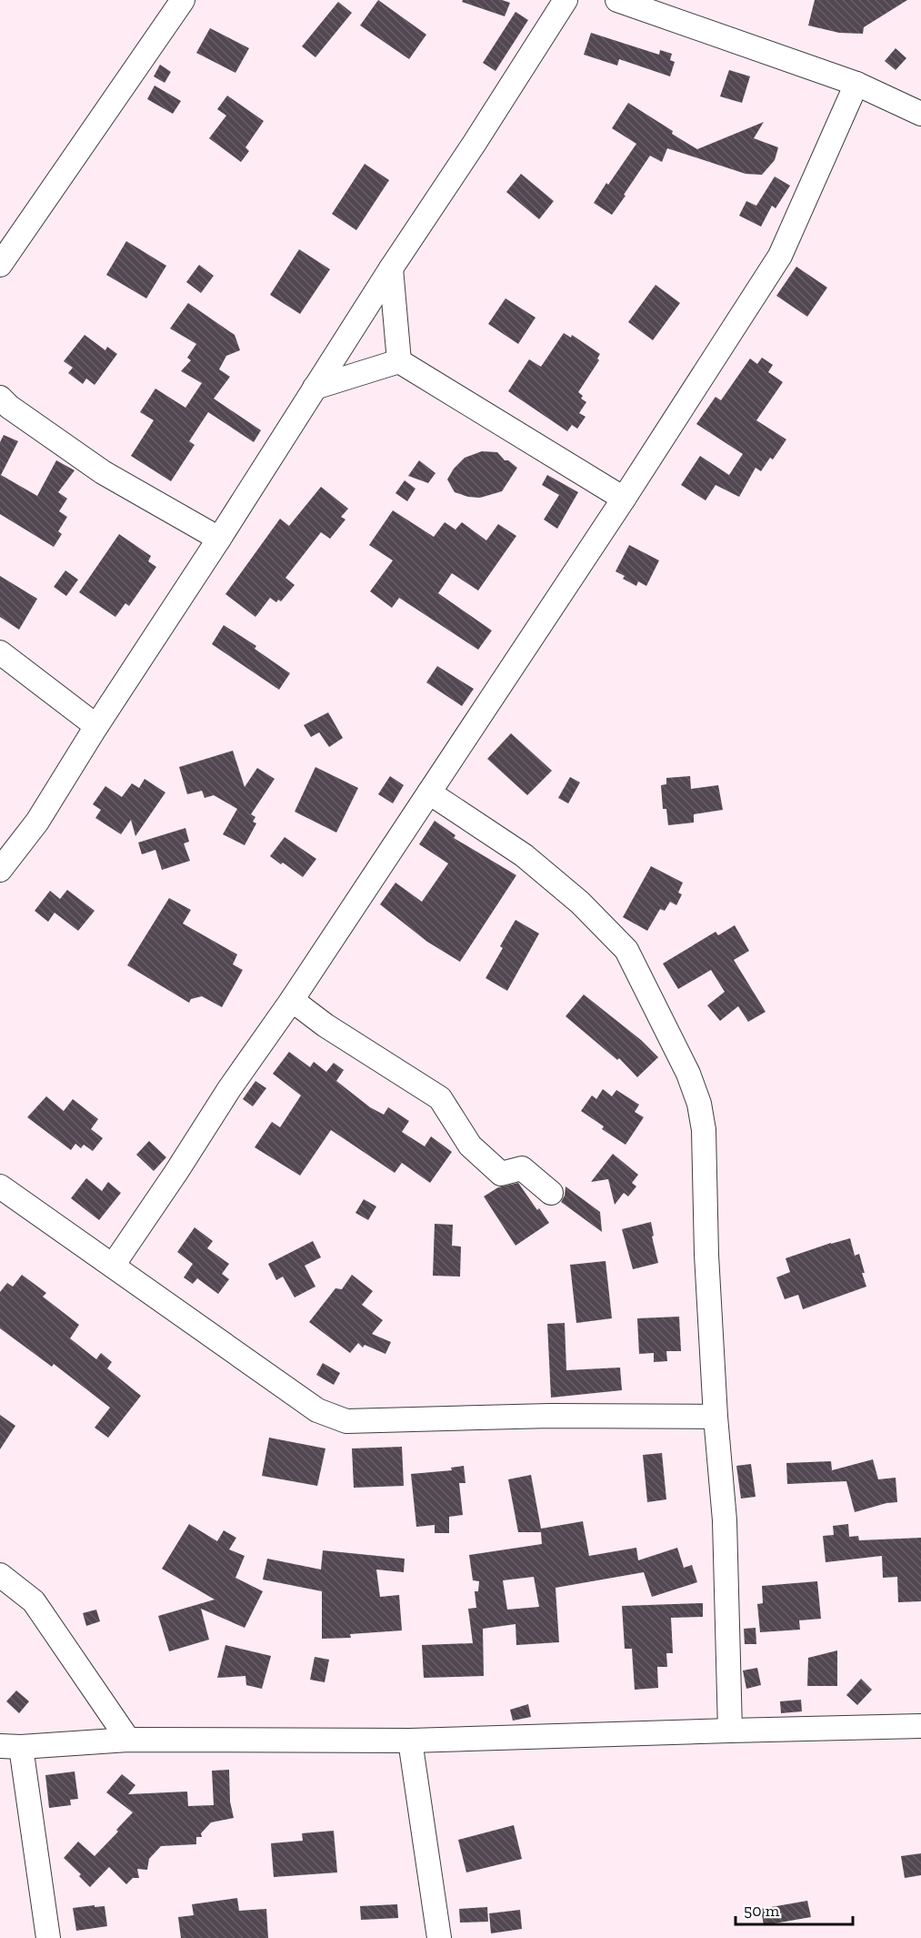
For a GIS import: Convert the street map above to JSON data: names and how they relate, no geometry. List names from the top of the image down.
{
  "scale_bar": "50 m"
}
